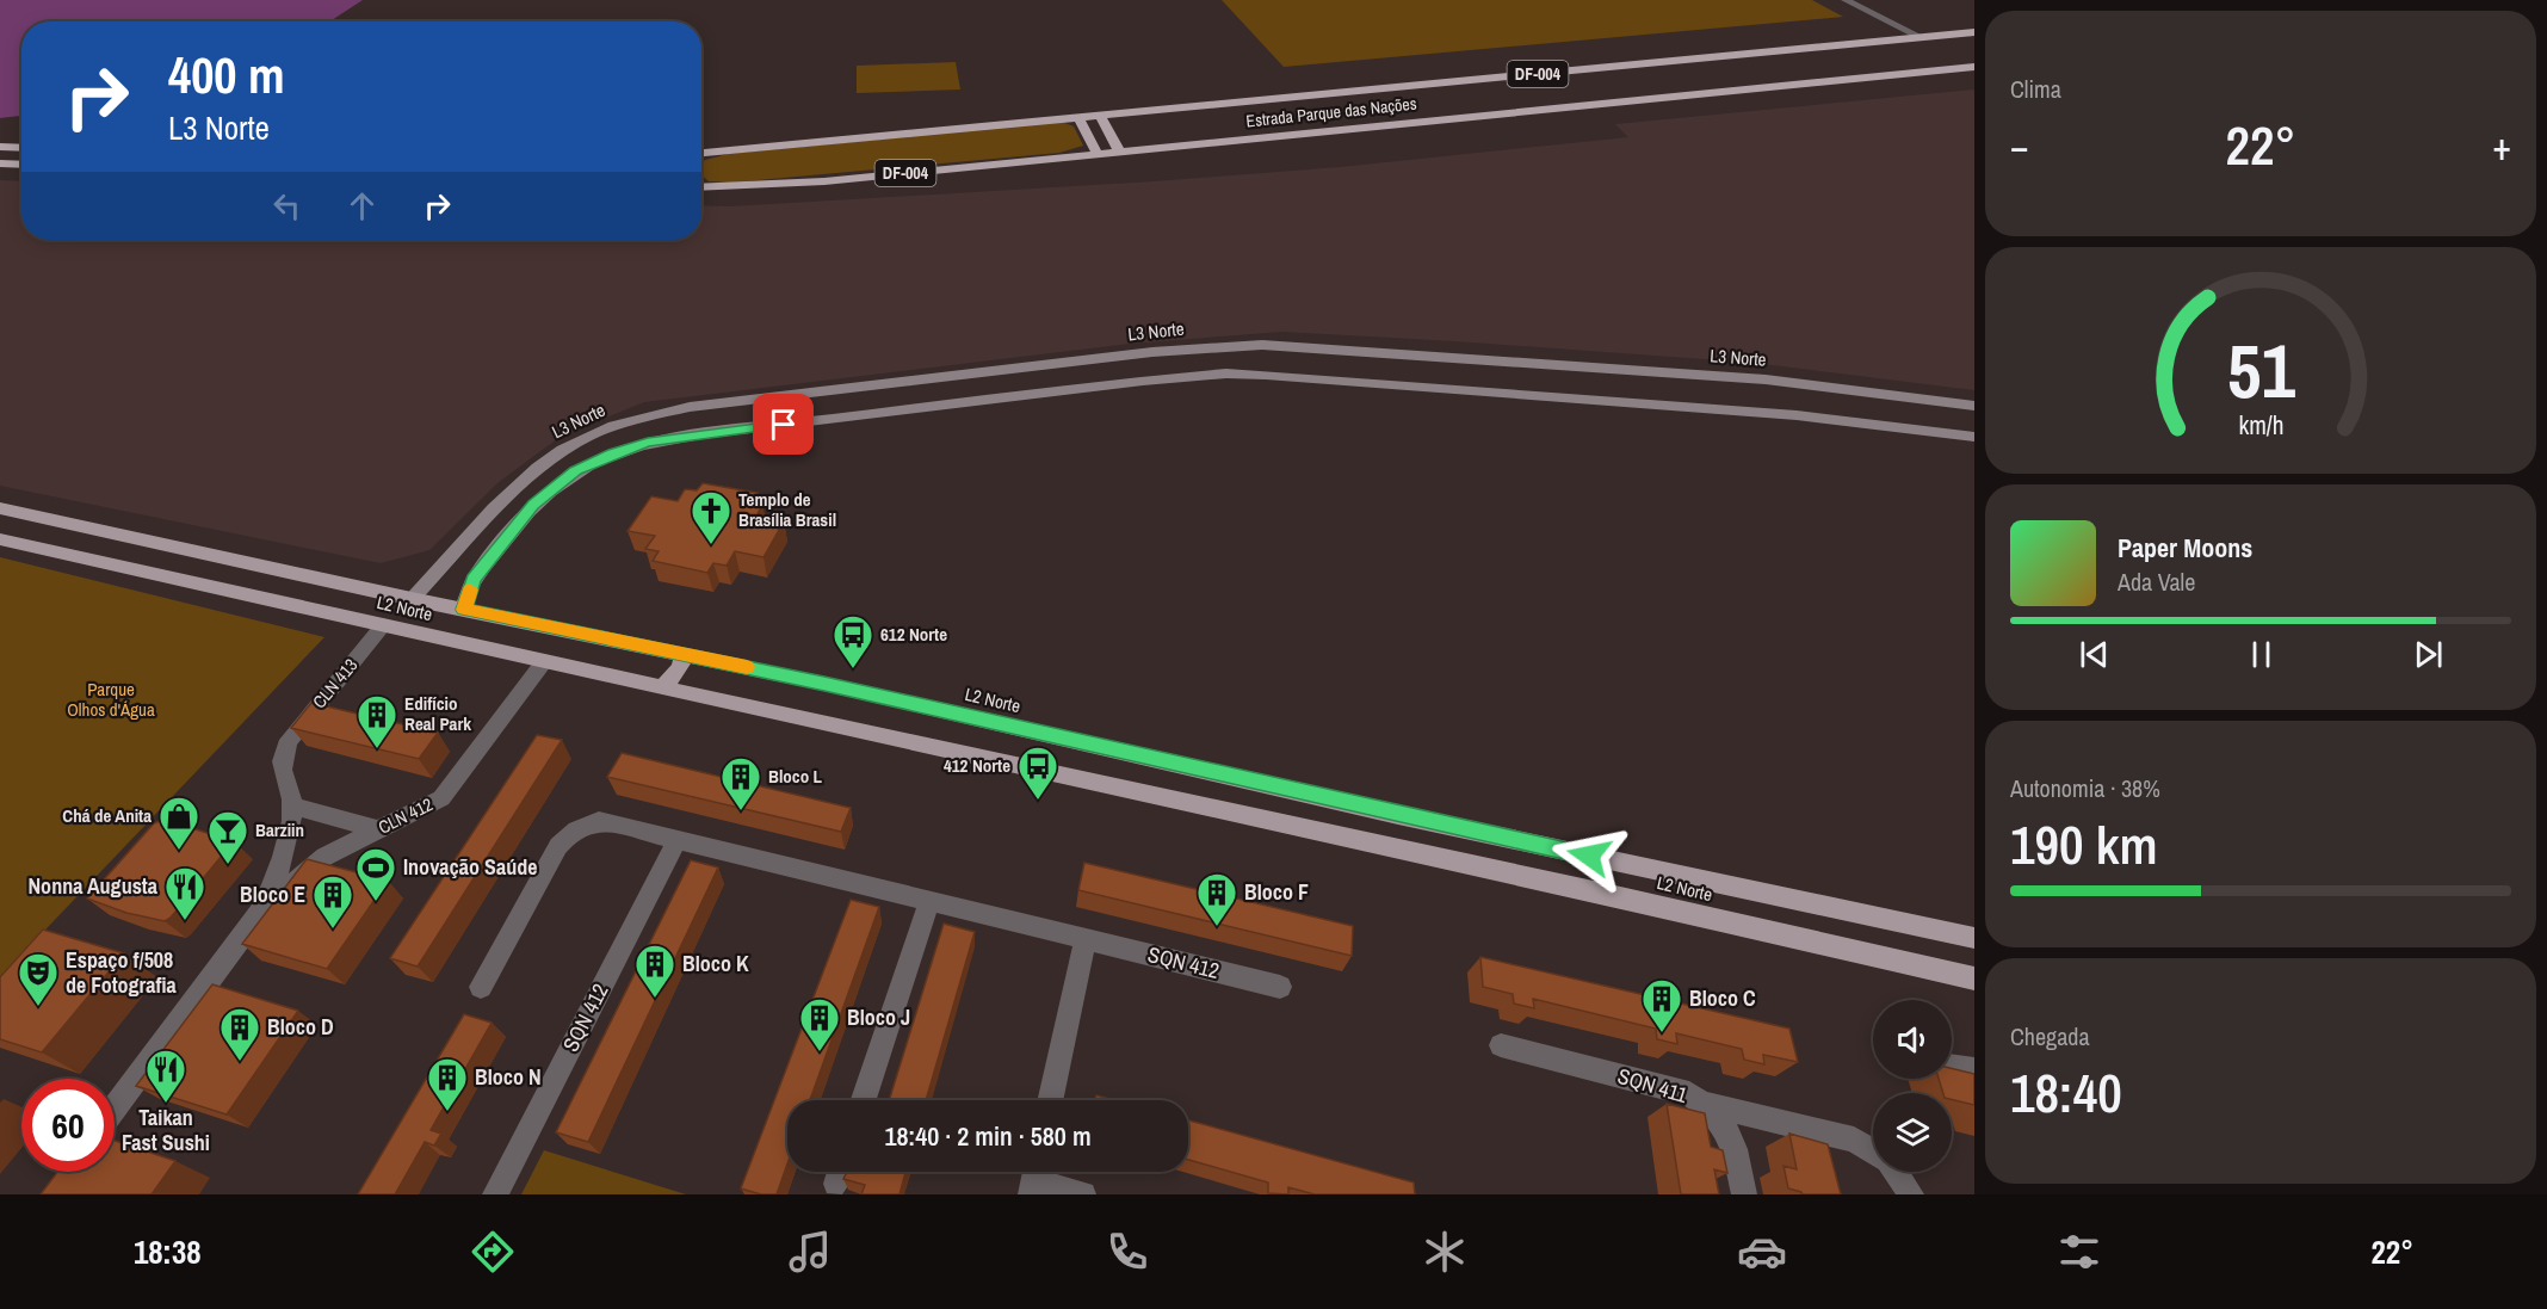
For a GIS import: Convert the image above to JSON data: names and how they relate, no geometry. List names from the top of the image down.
{
  "streets": {
    "highway": ["DF-004", "Estrada Parque das Nações"],
    "main road": ["L3 Norte", "L2 Norte"],
    "street": [
      "CLN 413",
      "CLN 412",
      "SQN 412",
      "SQN 411"
    ]
  },
  "crossings": [
    ["L3 Norte", "L2 Norte"],
    ["L2 Norte", "CLN 413"],
    ["L2 Norte", "CLN 412"],
    ["CLN 413", "CLN 412"]
  ],
  "parks": ["Parque Olhos d'Água"],
  "places": {
    "church": ["Templo de Brasília Brasil"],
    "bus stop": ["612 Norte", "412 Norte"],
    "building": [
      "Edifício Real Park",
      "Bloco L",
      "Bloco F",
      "Bloco E",
      "Bloco K",
      "Bloco C",
      "Bloco J",
      "Bloco D",
      "Bloco N"
    ],
    "shop": ["Chá de Anita"],
    "bar": ["Barziin"],
    "sports": ["Inovação Saúde"],
    "restaurant": ["Nonna Augusta", "Taikan Fast Sushi"],
    "theatre": ["Espaço f/508 de Fotografia"]
  },
  "page": {
    "tile": [
      "Clima",
      ["Autonomia · 38%", "190 km"],
      ["Chegada", "18:40"]
    ],
    "turn": ["400 m", "L3 Norte"],
    "heat": ["−", "22°", "+"],
    "song": ["Paper Moons", "Ada Vale"],
    "limit": "60",
    "trip": "18:40 · 2 min · 580 m",
    "tabs": ["18:38", "22°"],
    "gauge": ["51", "km/h"]
  }
}
